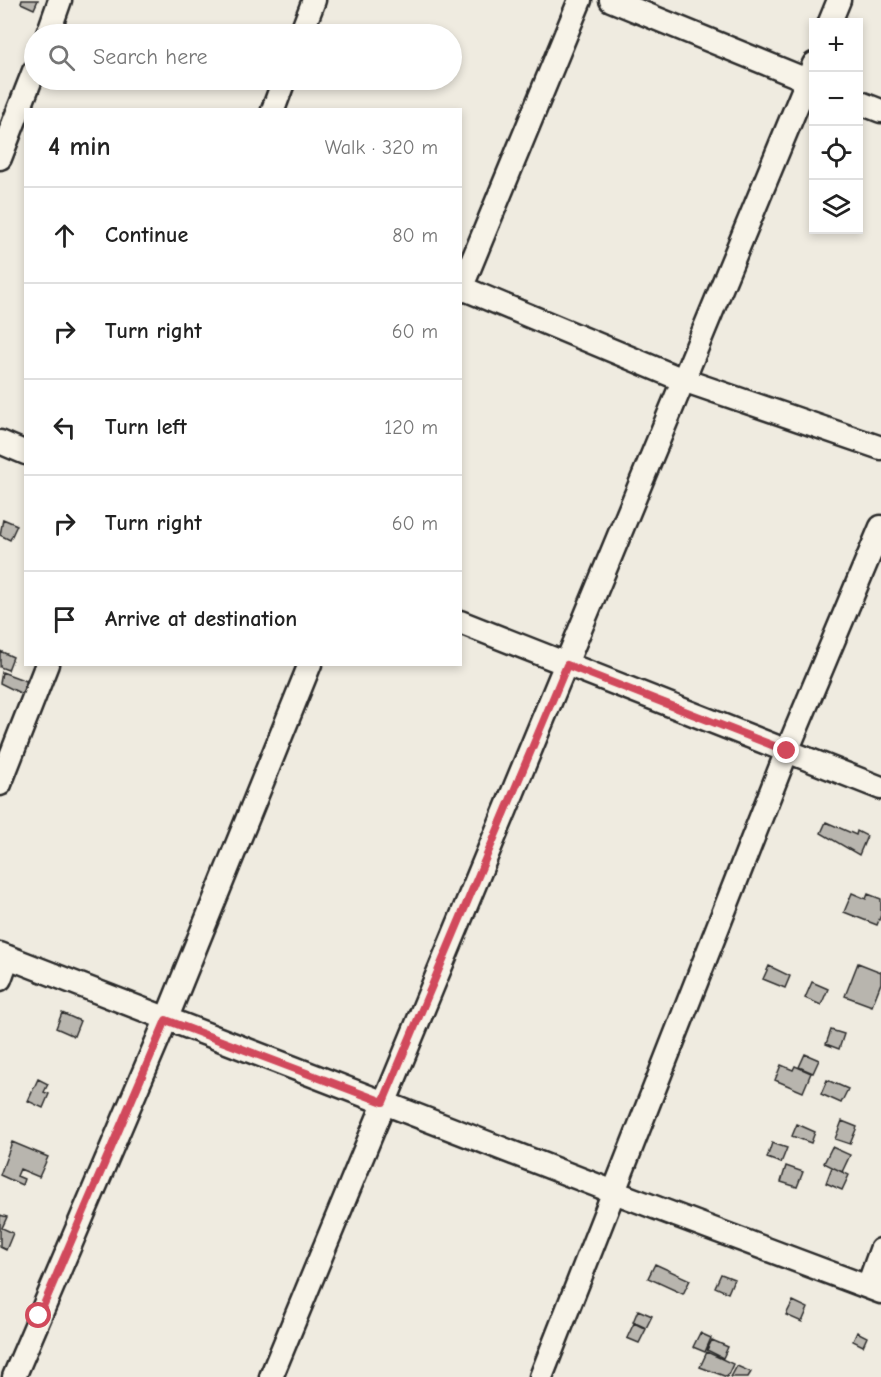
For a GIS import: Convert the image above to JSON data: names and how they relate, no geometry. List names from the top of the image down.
{
  "page": {
    "map_buttons": ["+", "−"],
    "search": "Search here",
    "heading": ["4 min", "Walk · 320 m"],
    "list": [
      ["Continue", "80 m"],
      ["Turn right", "60 m"],
      ["Turn left", "120 m"],
      ["Turn right", "60 m"],
      "Arrive at destination"
    ]
  }
}
